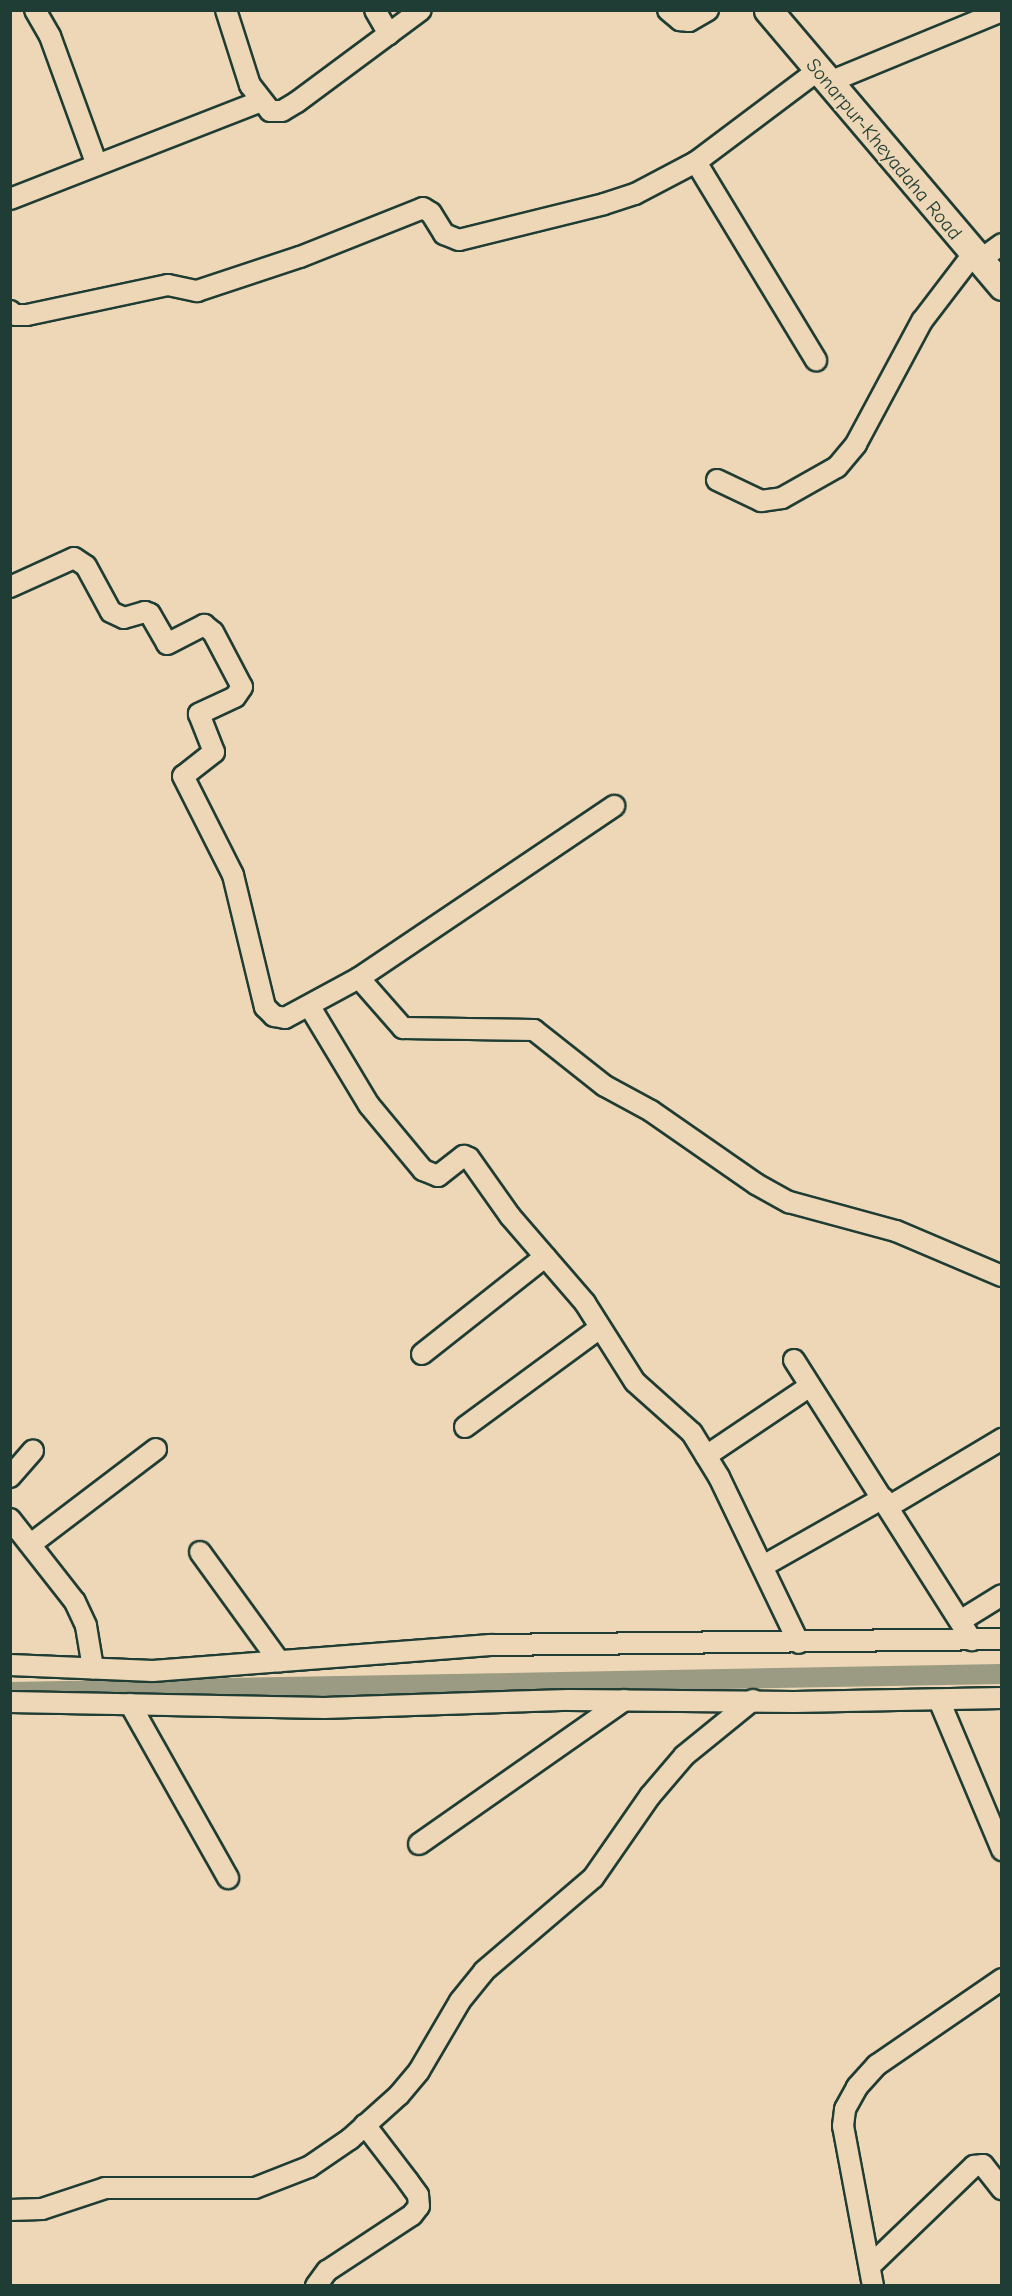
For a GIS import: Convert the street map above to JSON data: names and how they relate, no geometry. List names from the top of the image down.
{
  "streets": {
    "main road": ["Sonarpur-Kheyadaha Road"]
  }
}
